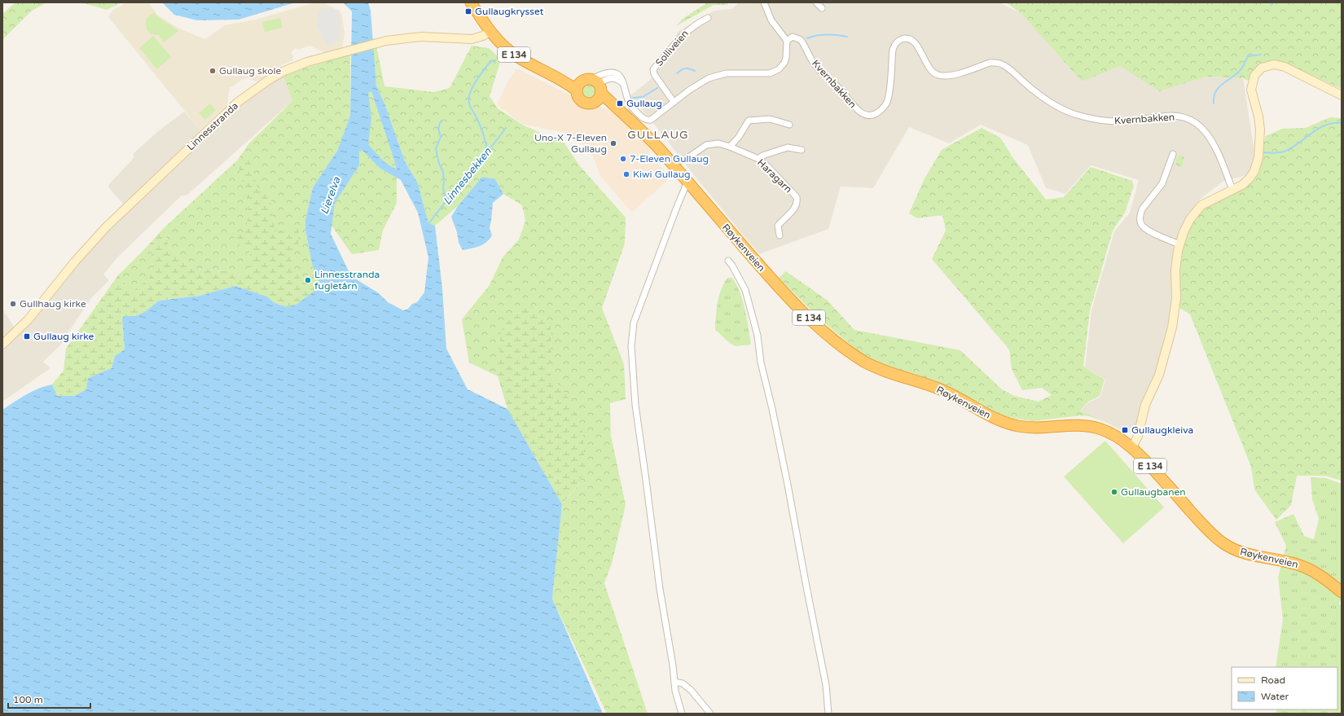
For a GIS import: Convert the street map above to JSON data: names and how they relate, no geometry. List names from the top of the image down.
{
  "streets": {
    "highway": ["E 134", "Røykenveien"],
    "street": [
      "Solliveien",
      "Kvernbakken",
      "Linnesstranda",
      "Haragarn"
    ]
  },
  "crossings": [
    ["E 134", "Linnesstranda"],
    ["E 134", "Røykenveien"]
  ],
  "districts": ["GULLAUG"],
  "water": ["Linnesbekken", "Lierelva"],
  "places": {
    "transit": [
      "Gullaugkrysset",
      "Gullaug",
      "Gullaug kirke",
      "Gullaugkleiva"
    ],
    "other": [
      "Gullaug skole",
      "Uno-X 7-Eleven Gullaug",
      "7-Eleven Gullaug",
      "Kiwi Gullaug",
      "Linnesstranda fugletårn",
      "Gullhaug kirke",
      "Gullaugbanen"
    ]
  },
  "legend": ["Road", "Water"],
  "scale_bar": "100 m"
}
